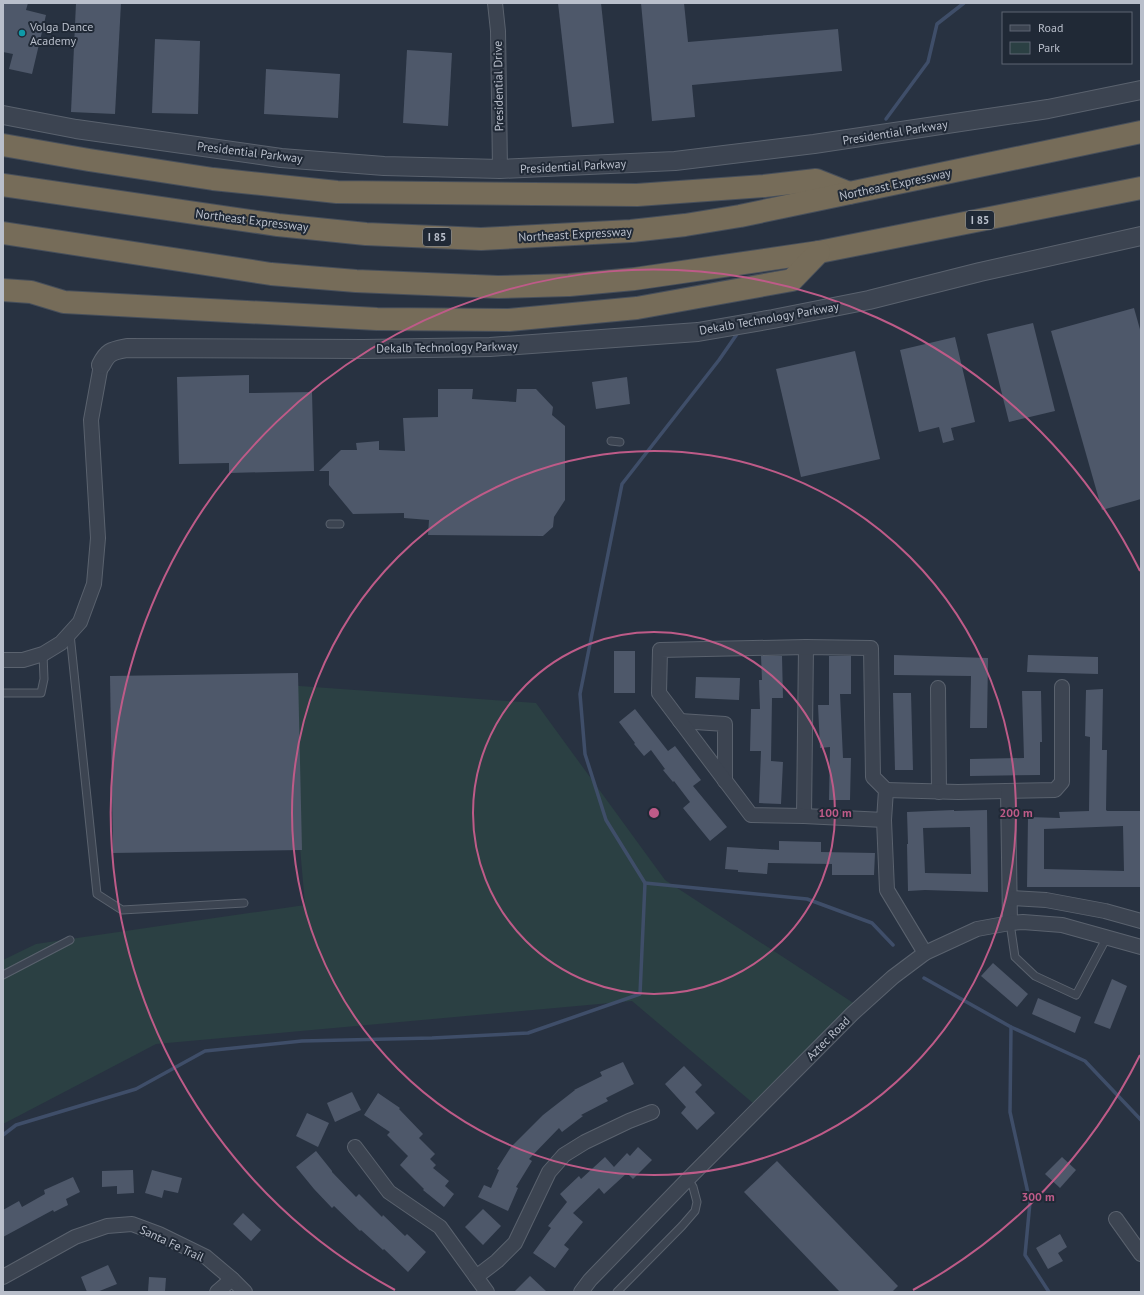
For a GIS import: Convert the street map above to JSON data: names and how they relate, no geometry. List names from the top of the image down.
{
  "streets": {
    "highway": ["Northeast Expressway", "I 85"],
    "street": [
      "Presidential Drive",
      "Presidential Parkway",
      "Dekalb Technology Parkway",
      "Aztec Road",
      "Santa Fe Trail"
    ]
  },
  "crossings": [
    ["Presidential Drive", "Presidential Parkway"]
  ],
  "places": ["Volga Dance Academy"],
  "legend": ["Road", "Park"],
  "rings": ["100 m", "200 m", "300 m"]
}
